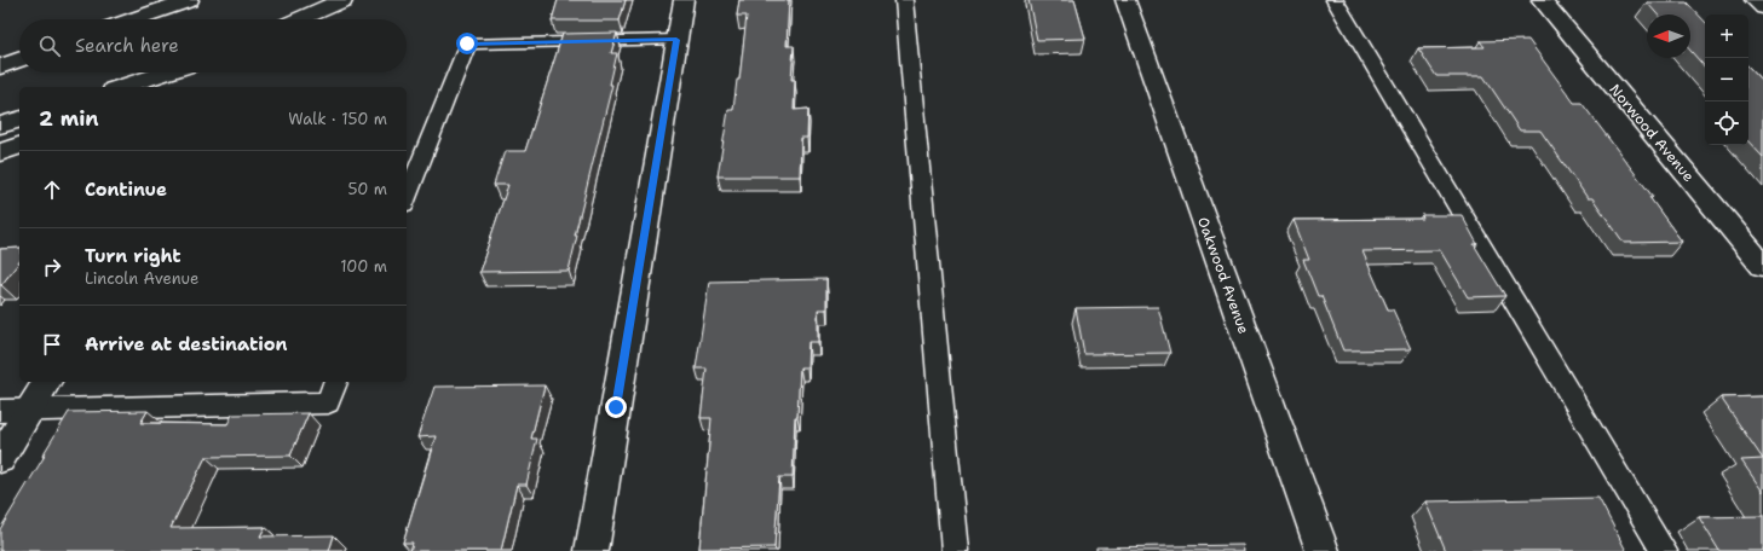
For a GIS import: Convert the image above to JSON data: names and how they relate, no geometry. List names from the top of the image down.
{
  "streets": {
    "main road": ["Norwood Avenue", "Oakwood Avenue"]
  },
  "north": "left",
  "page": {
    "map_buttons": ["+", "−"],
    "search": "Search here",
    "heading": ["2 min", "Walk · 150 m"],
    "list": [
      ["Continue", "50 m"],
      ["Turn right", "Lincoln Avenue", "100 m"],
      "Arrive at destination"
    ]
  }
}
